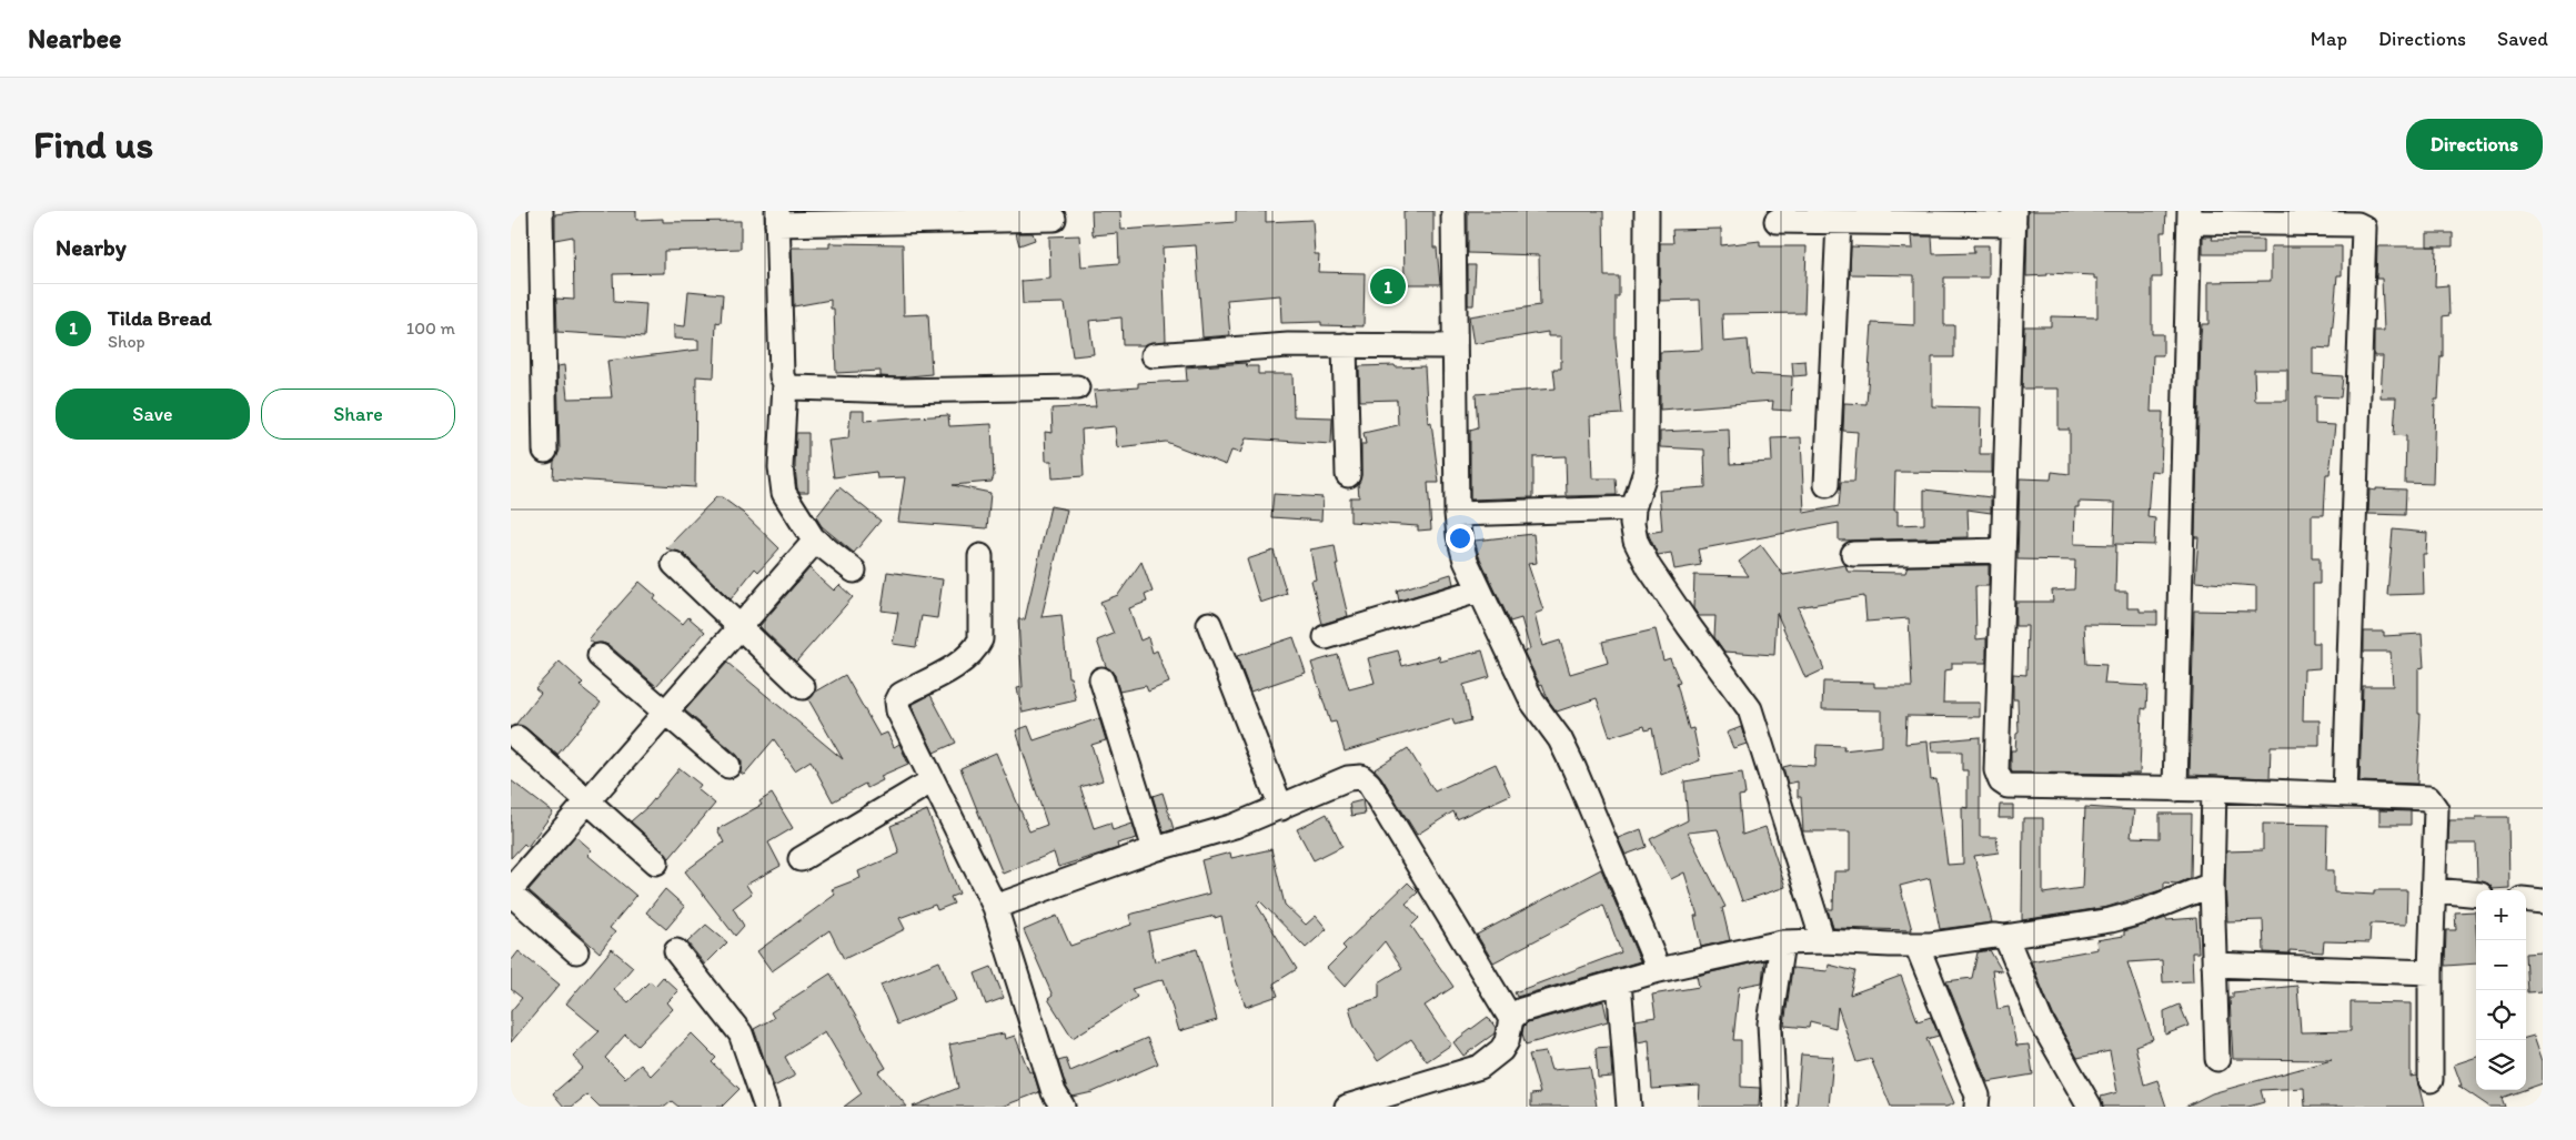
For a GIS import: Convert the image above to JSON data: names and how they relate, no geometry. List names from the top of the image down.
{
  "page": {
    "header": "Nearbee",
    "nav": ["Map", "Directions", "Saved"],
    "buttons": [
      "Directions",
      ["Save", "Share"]
    ],
    "title": "Find us",
    "heading": "Nearby",
    "pins": "1",
    "list": [
      {
        "mark": "1",
        "name": "Tilda Bread",
        "note": "Shop",
        "value": "100 m"
      }
    ],
    "map_buttons": ["+", "−"]
  }
}
